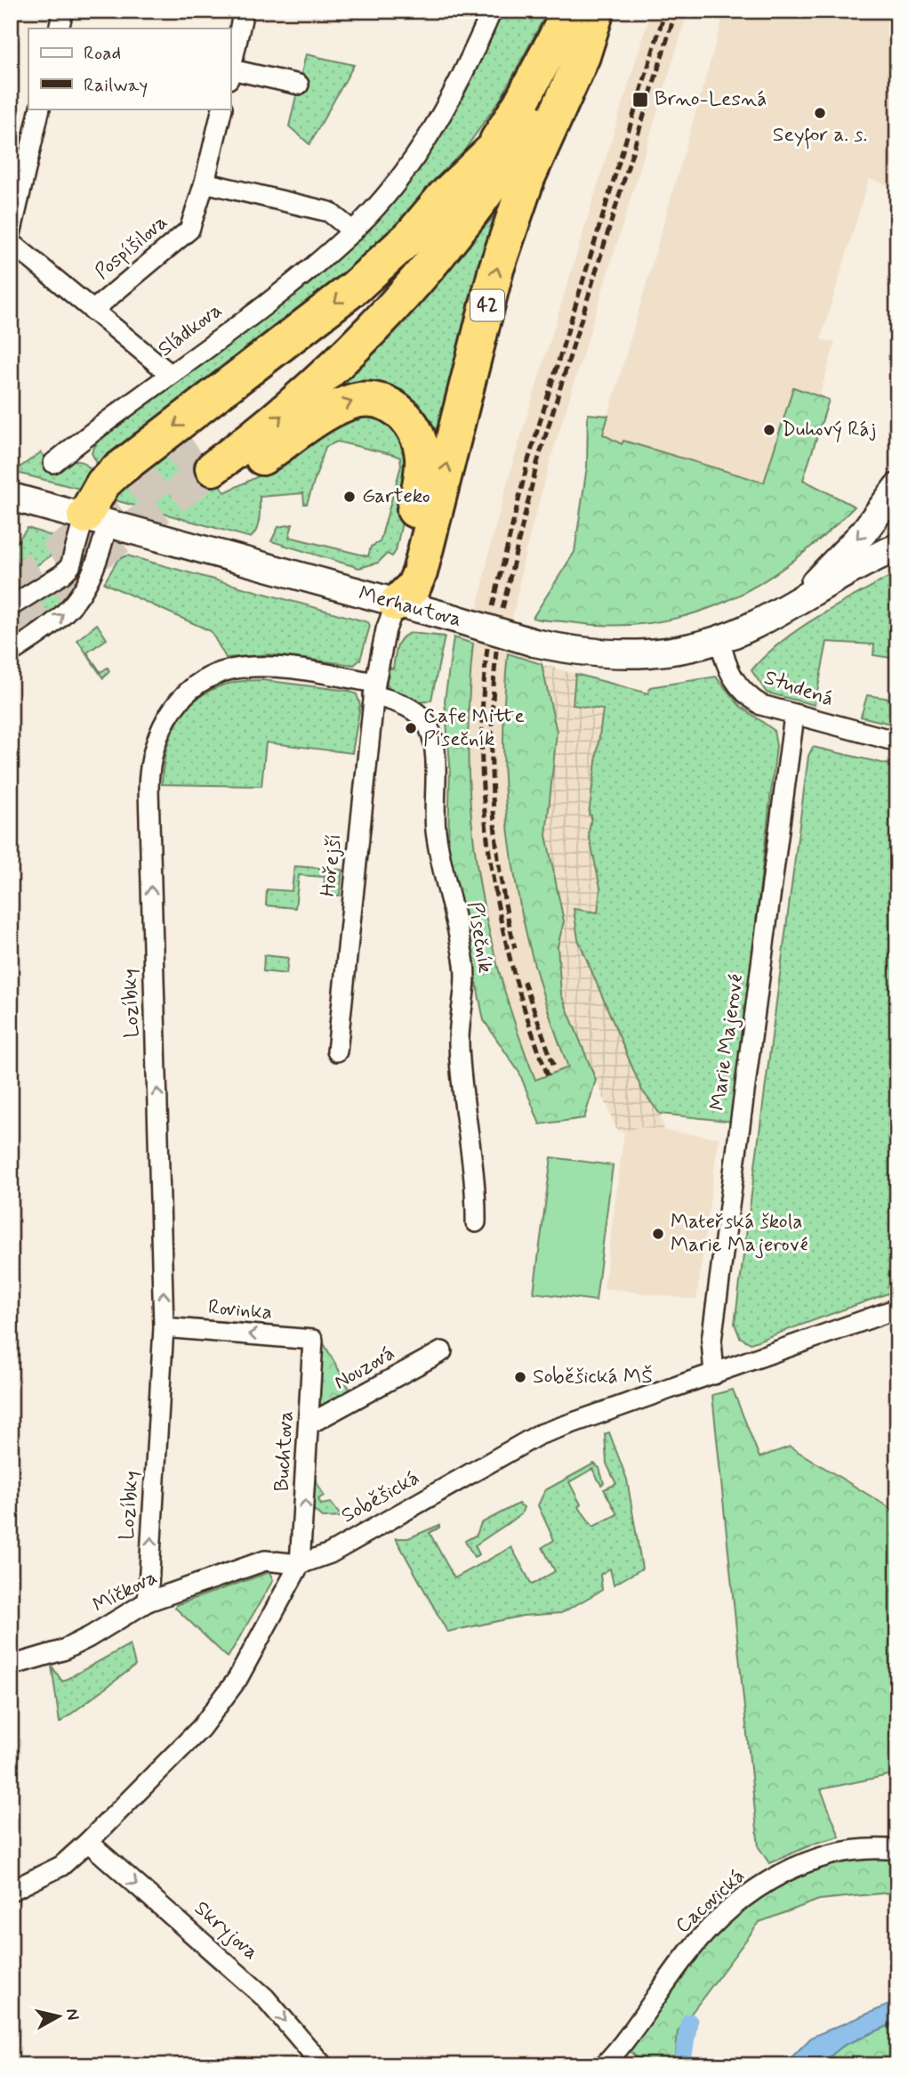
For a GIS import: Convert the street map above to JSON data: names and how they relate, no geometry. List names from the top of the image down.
{
  "streets": {
    "highway": ["42"],
    "street": [
      "Pospíšilova",
      "Sládkova",
      "Merhautova",
      "Studená",
      "Hořejší",
      "Písečník",
      "Lozíbky",
      "Marie Majerové",
      "Rovinka",
      "Nouzová",
      "Buchtova",
      "Soběšická",
      "Míčkova",
      "Cacovická",
      "Skryjova"
    ]
  },
  "crossings": [
    ["42", "Merhautova"],
    ["Merhautova", "Studená"],
    ["Studená", "Marie Majerové"],
    ["Hořejší", "Písečník"],
    ["Hořejší", "Lozíbky"],
    ["Písečník", "Lozíbky"],
    ["Lozíbky", "Rovinka"],
    ["Lozíbky", "Míčkova"],
    ["Marie Majerové", "Soběšická"],
    ["Rovinka", "Buchtova"],
    ["Nouzová", "Buchtova"],
    ["Buchtova", "Soběšická"],
    ["Buchtova", "Míčkova"],
    ["Soběšická", "Míčkova"]
  ],
  "one_way": [
    "Lozíbky",
    "Rovinka",
    "Buchtova",
    "Skryjova"
  ],
  "places": {
    "transit": ["Brno-Lesná"],
    "other": [
      "Seyfor a. s.",
      "Duhový Ráj",
      "Garteko",
      "Cafe Mitte Písečník",
      "Mateřská škola Marie Majerové",
      "Soběšická MŠ"
    ]
  },
  "legend": ["Road", "Railway"],
  "north": "right"
}
